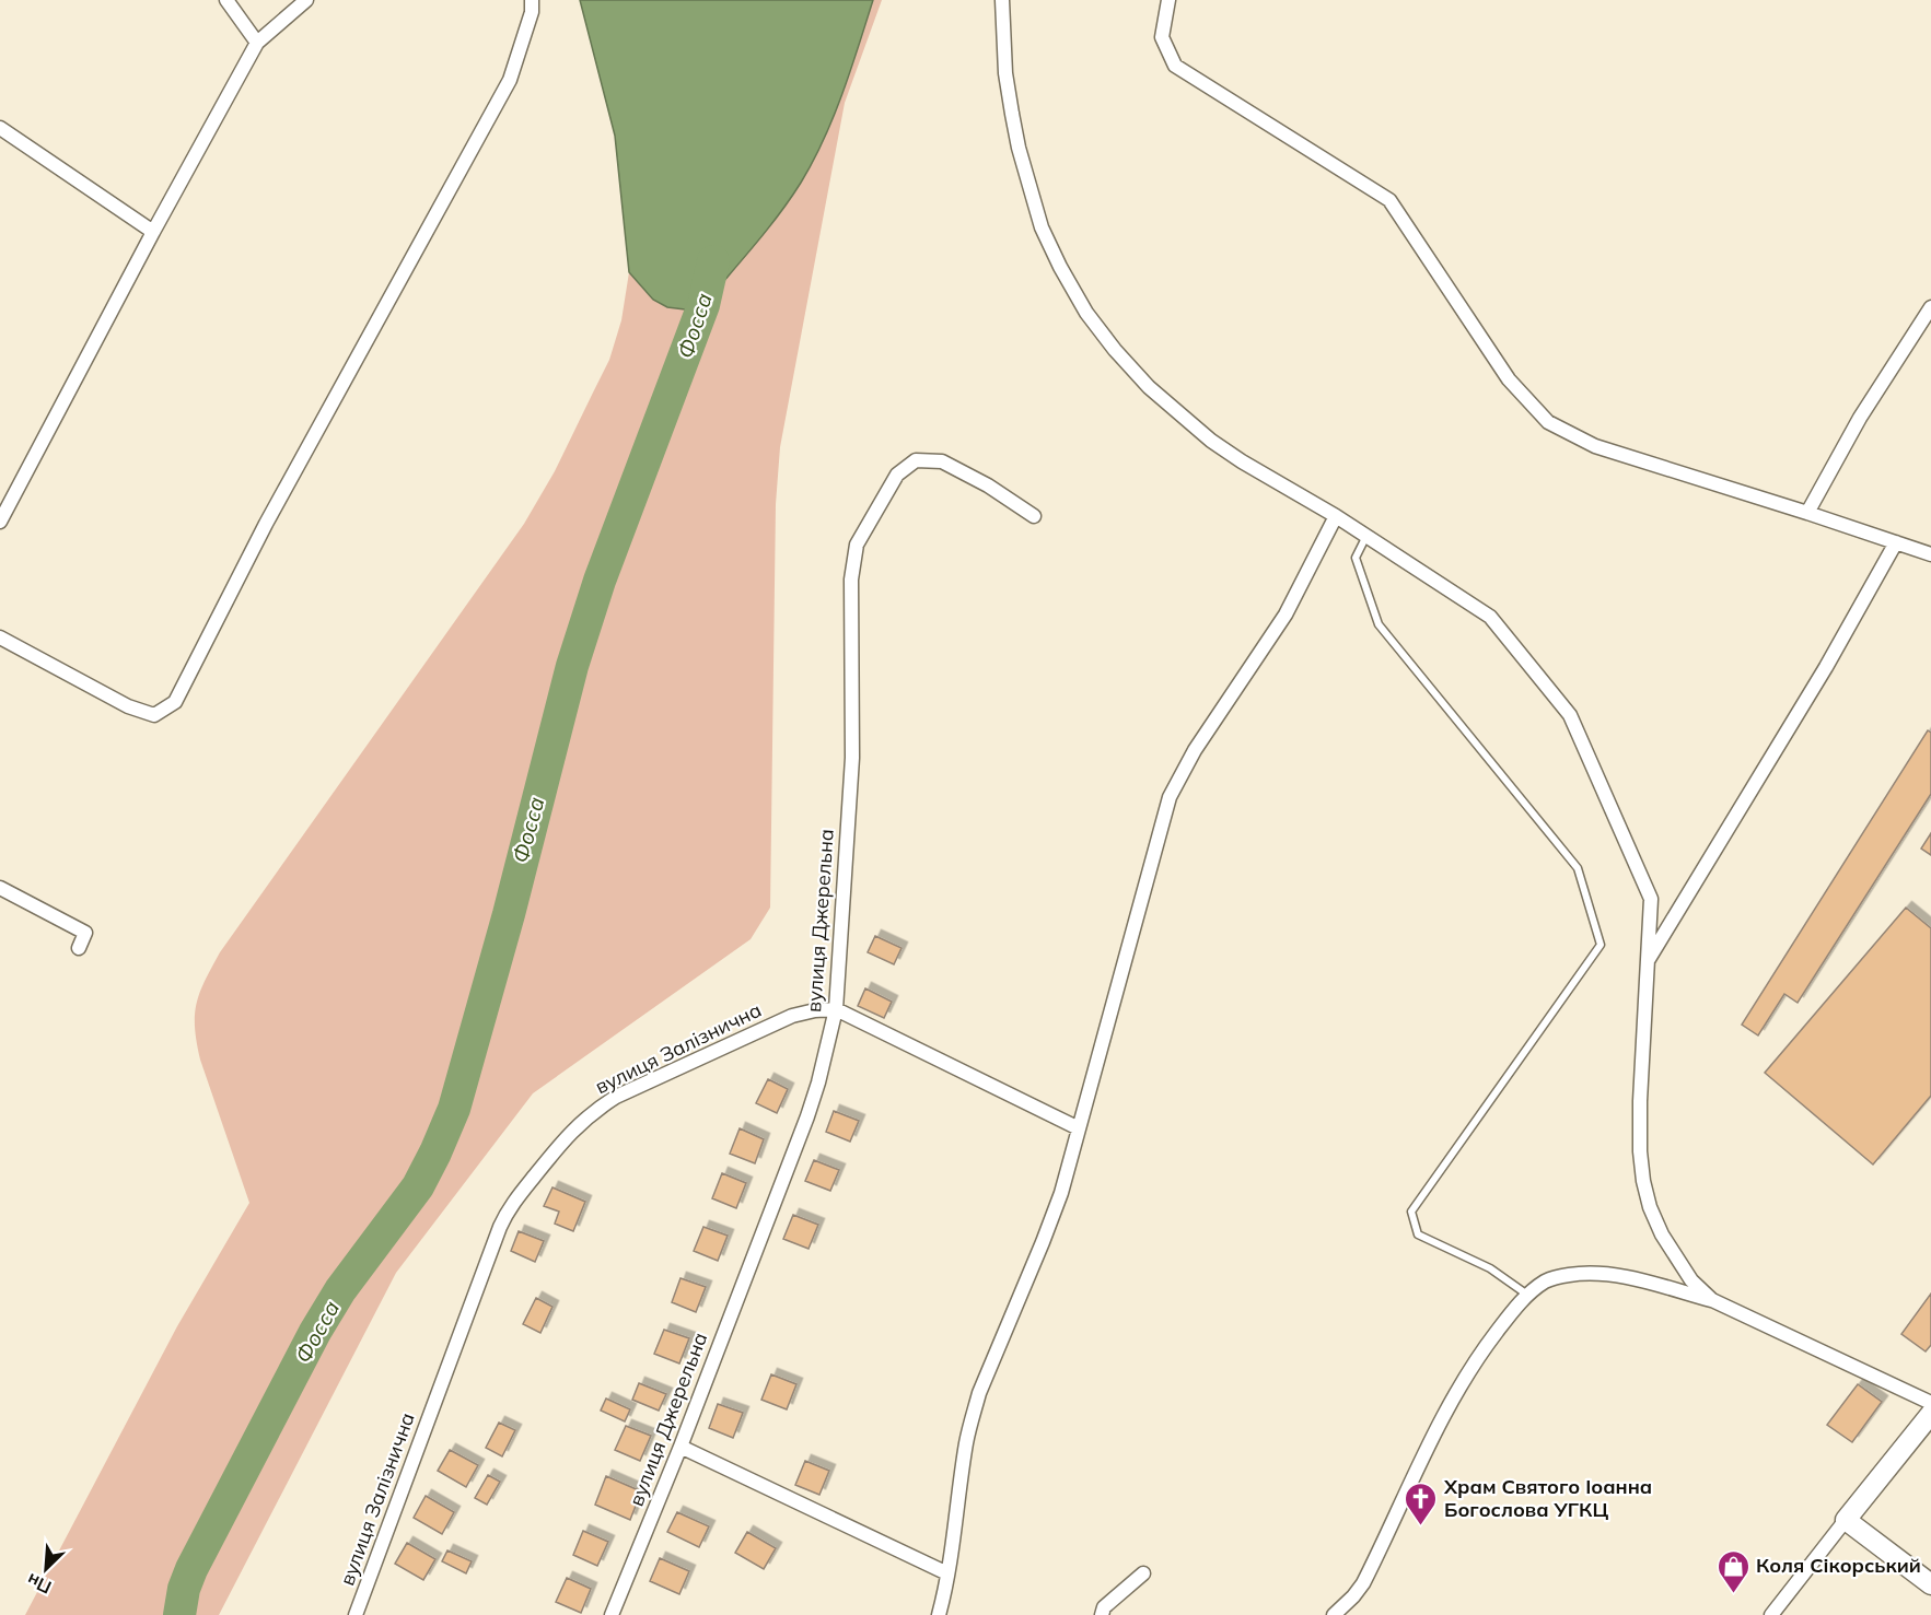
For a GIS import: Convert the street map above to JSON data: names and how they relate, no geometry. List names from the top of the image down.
{
  "streets": {
    "street": ["вулиця Джерельна", "вулиця Залізнична"]
  },
  "crossings": [
    ["вулиця Джерельна", "вулиця Залізнична"]
  ],
  "water": ["Фосса"],
  "places": {
    "church": ["Храм Святого Іоанна Богослова УГКЦ"],
    "shop": ["Коля Сікорський"]
  },
  "north": "bottom left"
}
